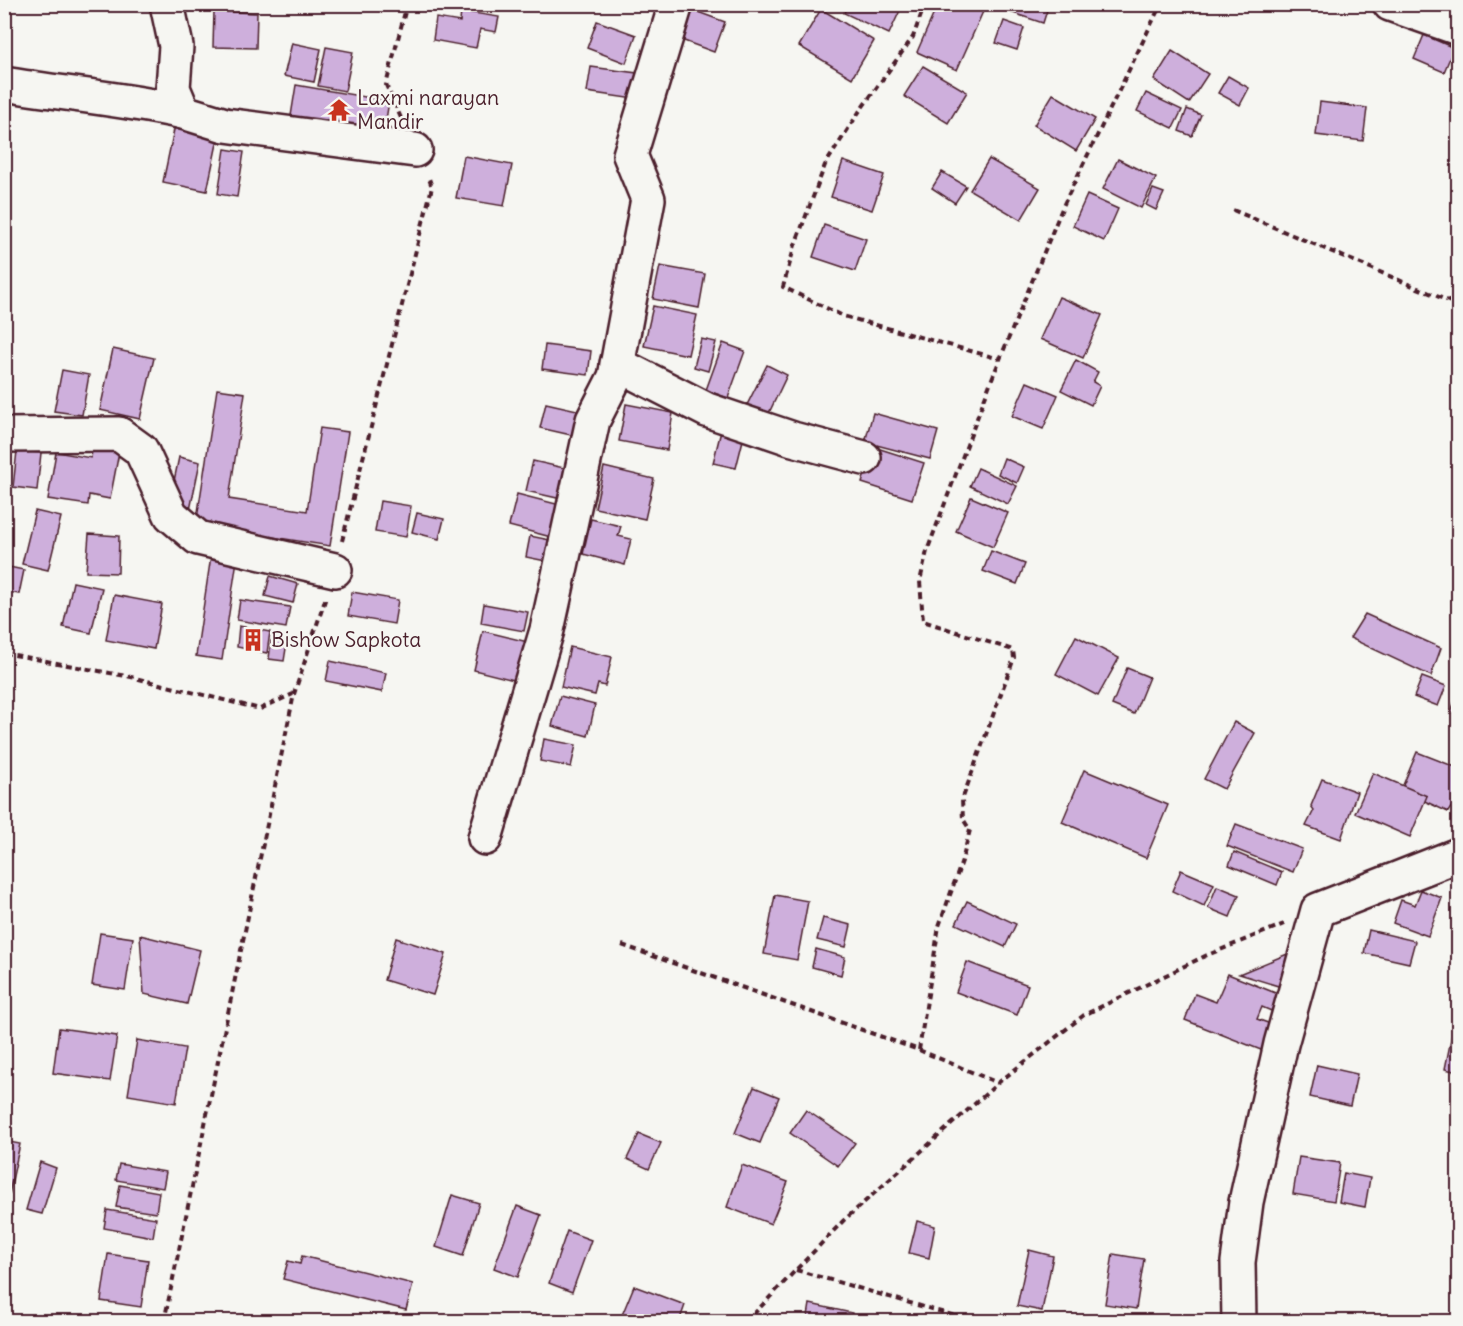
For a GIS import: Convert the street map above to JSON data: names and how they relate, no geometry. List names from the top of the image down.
{
  "places": {
    "temple": ["Laxmi narayan Mandir"],
    "building": ["Bishow Sapkota"]
  }
}
